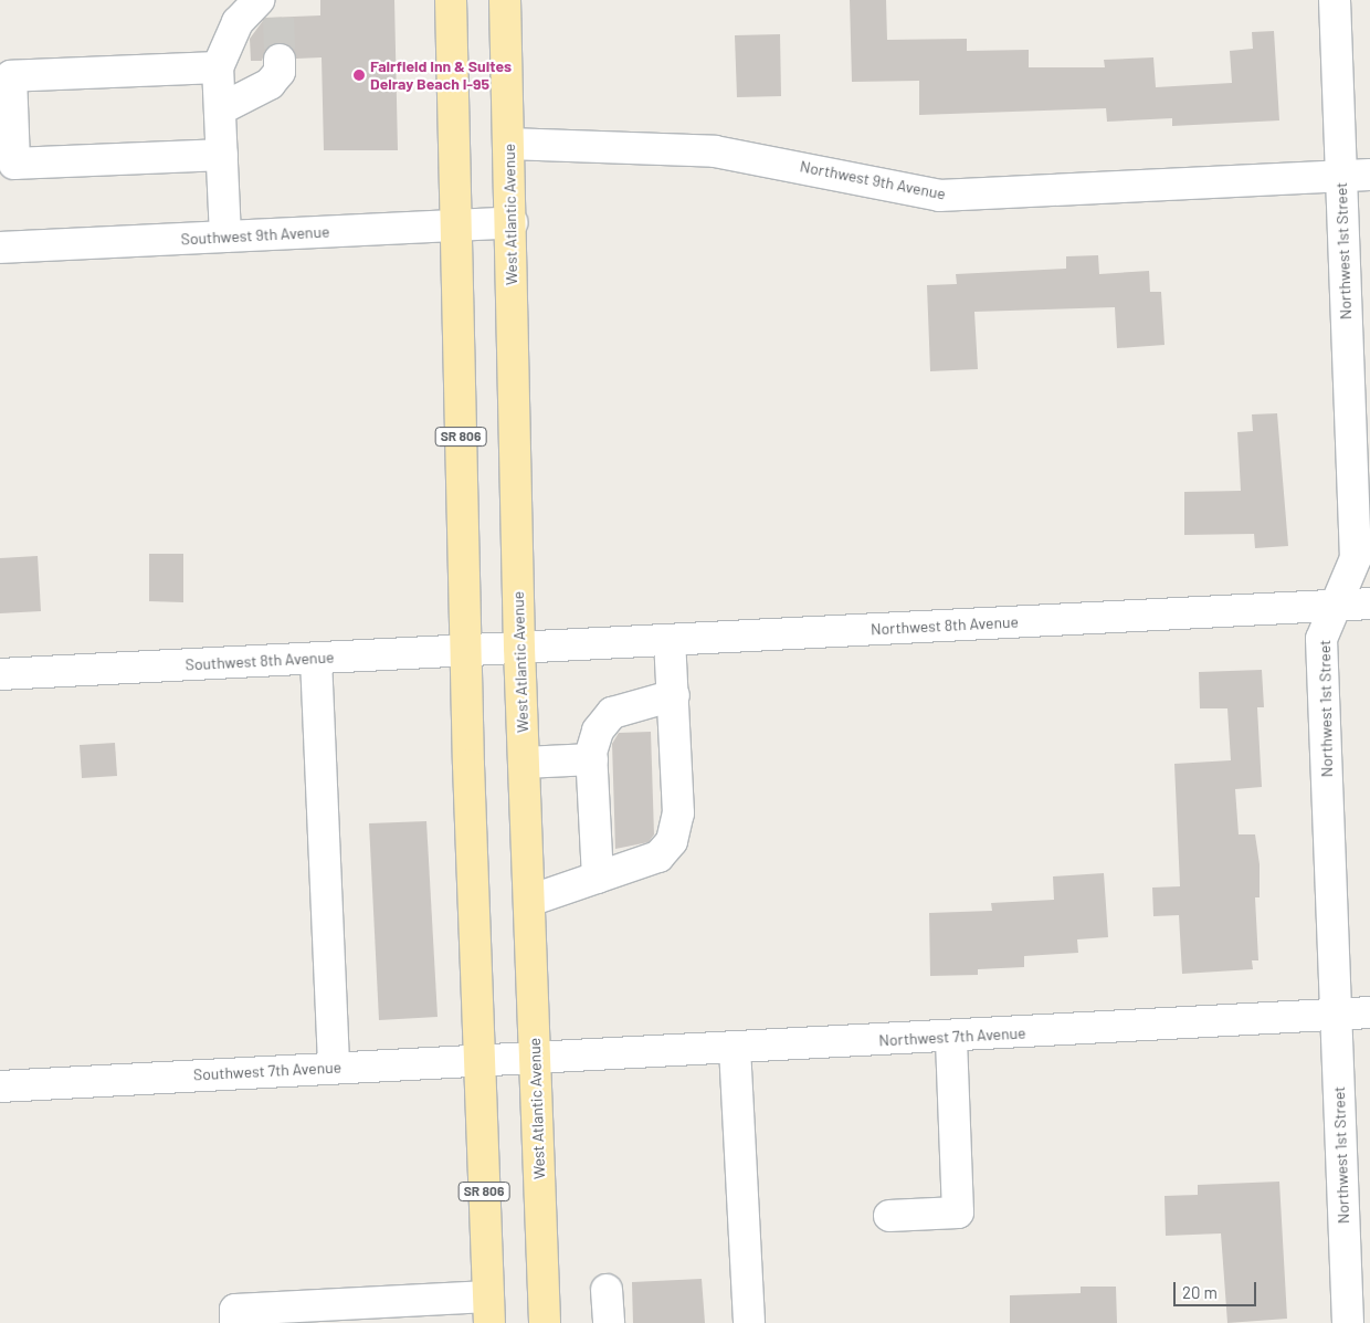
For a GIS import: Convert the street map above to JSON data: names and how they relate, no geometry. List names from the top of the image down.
{
  "streets": {
    "main road": ["West Atlantic Avenue", "SR 806"],
    "street": [
      "Northwest 9th Avenue",
      "Southwest 9th Avenue",
      "Northwest 1st Street",
      "Northwest 8th Avenue",
      "Southwest 8th Avenue",
      "Northwest 7th Avenue",
      "Southwest 7th Avenue"
    ]
  },
  "crossings": [
    ["Northwest 9th Avenue", "West Atlantic Avenue"],
    ["Northwest 9th Avenue", "Northwest 1st Street"],
    ["West Atlantic Avenue", "Southwest 9th Avenue"],
    ["West Atlantic Avenue", "Northwest 8th Avenue"],
    ["West Atlantic Avenue", "Southwest 8th Avenue"],
    ["West Atlantic Avenue", "Northwest 7th Avenue"],
    ["West Atlantic Avenue", "Southwest 7th Avenue"],
    ["Southwest 9th Avenue", "SR 806"],
    ["Northwest 1st Street", "Northwest 8th Avenue"],
    ["Northwest 1st Street", "Northwest 7th Avenue"],
    ["SR 806", "Southwest 8th Avenue"],
    ["SR 806", "Southwest 7th Avenue"],
    ["Northwest 8th Avenue", "Southwest 8th Avenue"],
    ["Northwest 7th Avenue", "Southwest 7th Avenue"]
  ],
  "places": ["Fairfield Inn & Suites Delray Beach I-95"],
  "scale_bar": "20 m"
}
